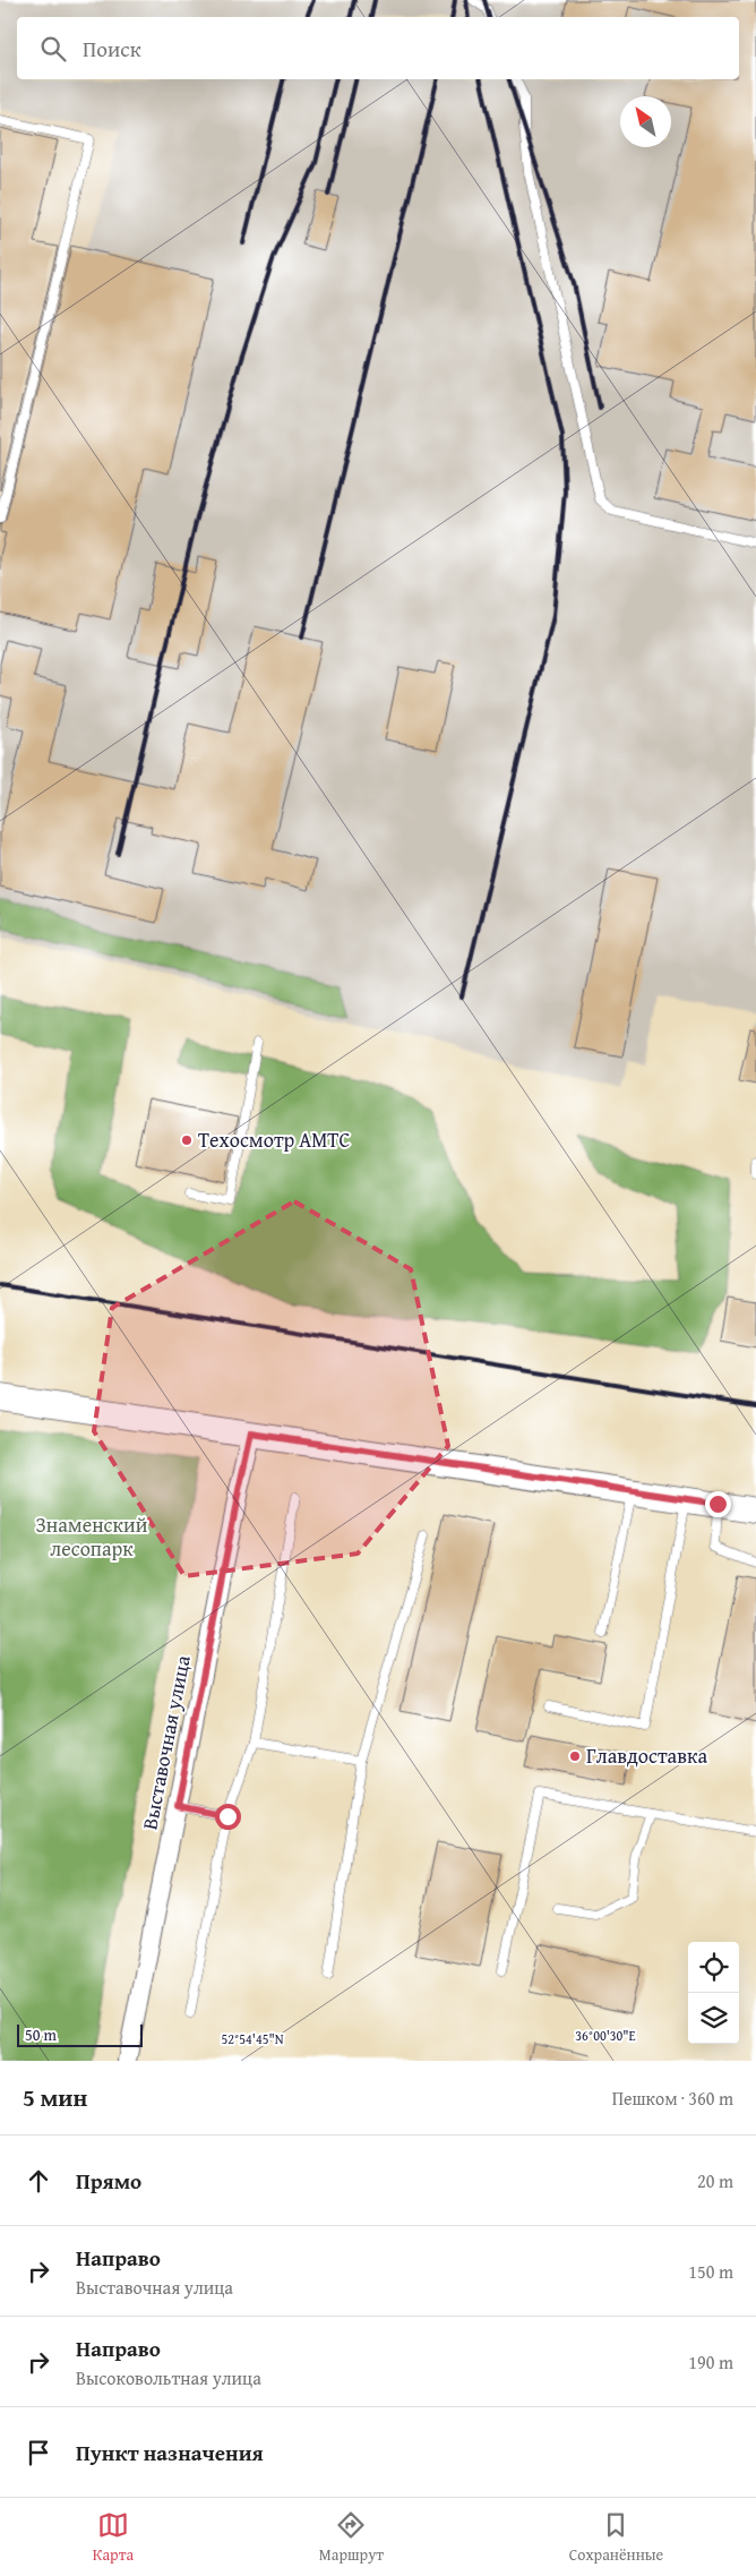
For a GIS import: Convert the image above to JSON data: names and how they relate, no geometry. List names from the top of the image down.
{
  "streets": {
    "street": ["Выставочная улица"]
  },
  "parks": ["Знаменский лесопарк"],
  "places": ["Техосмотр АМТС", "Главдоставка"],
  "scale_bar": "50 m",
  "north": "top left",
  "page": {
    "search": "Поиск",
    "scale": "50 m",
    "heading": ["5 мин", "Пешком · 360 m"],
    "list": [
      ["Прямо", "20 m"],
      ["Направо", "Выставочная улица", "150 m"],
      ["Направо", "Высоковольтная улица", "190 m"],
      "Пункт назначения"
    ],
    "nav": ["Карта", "Маршрут", "Сохранённые"]
  },
  "coordinates": ["36°00'30\"E", "52°54'45\"N"]
}
